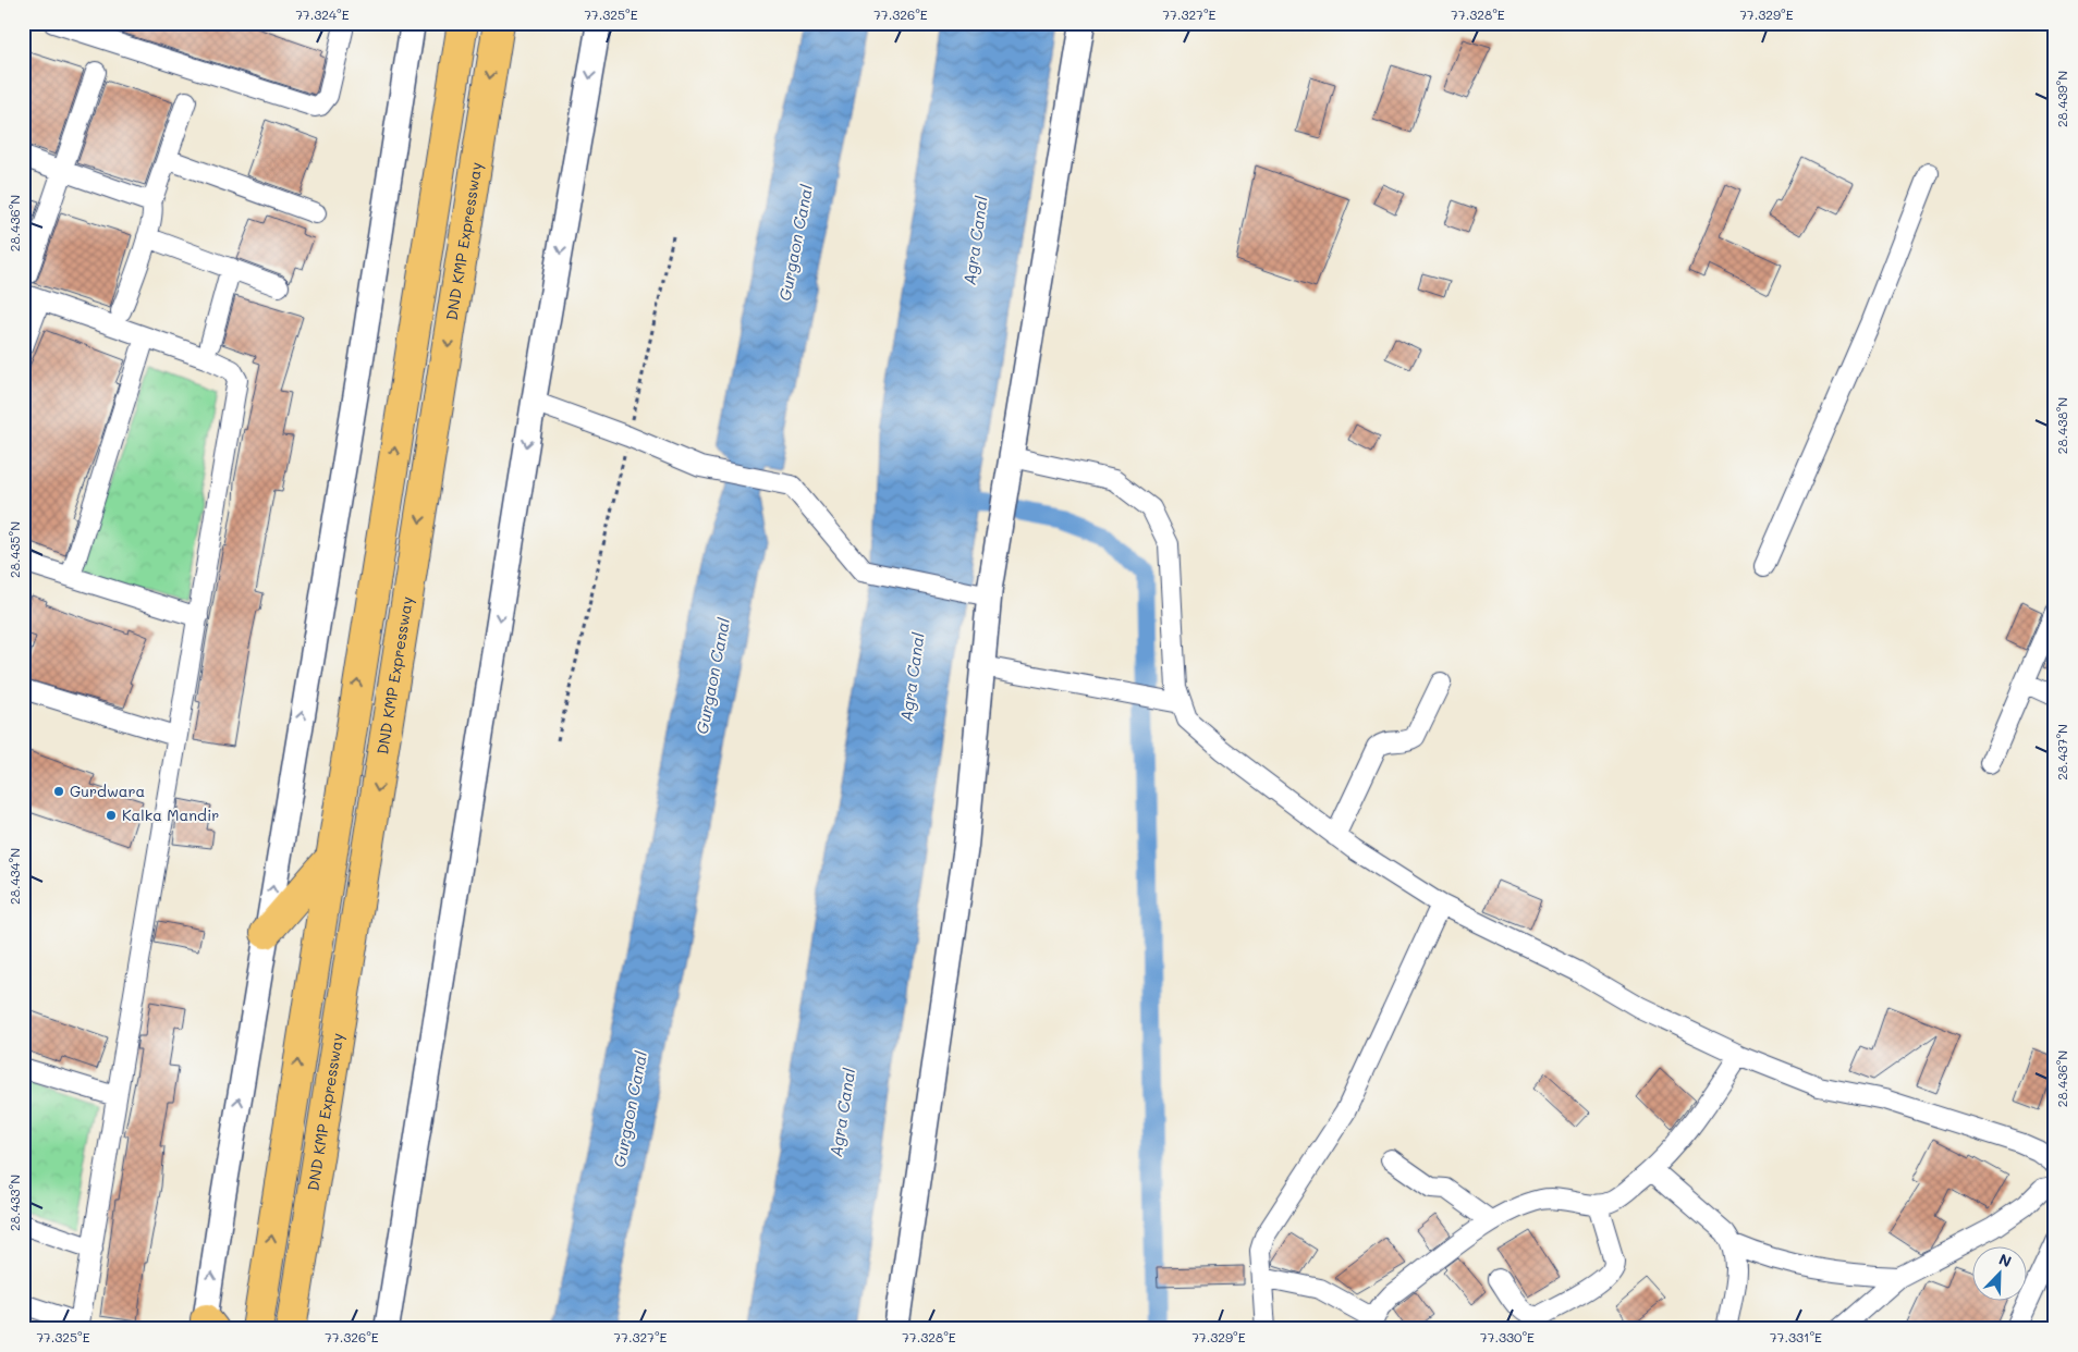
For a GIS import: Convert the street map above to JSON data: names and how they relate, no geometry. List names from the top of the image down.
{
  "streets": {
    "highway": ["DND KMP Expressway"]
  },
  "water": ["Agra Canal", "Gurgaon Canal"],
  "places": ["Gurdwara", "Kalka Mandir"],
  "north": "top right",
  "coordinates": [
    "77.324°E",
    "77.325°E",
    "77.326°E",
    "77.327°E",
    "77.328°E",
    "77.329°E",
    "28.439°N",
    "28.436°N",
    "28.438°N",
    "28.435°N",
    "28.437°N",
    "28.434°N",
    "28.433°N",
    "77.330°E",
    "77.331°E"
  ]
}
